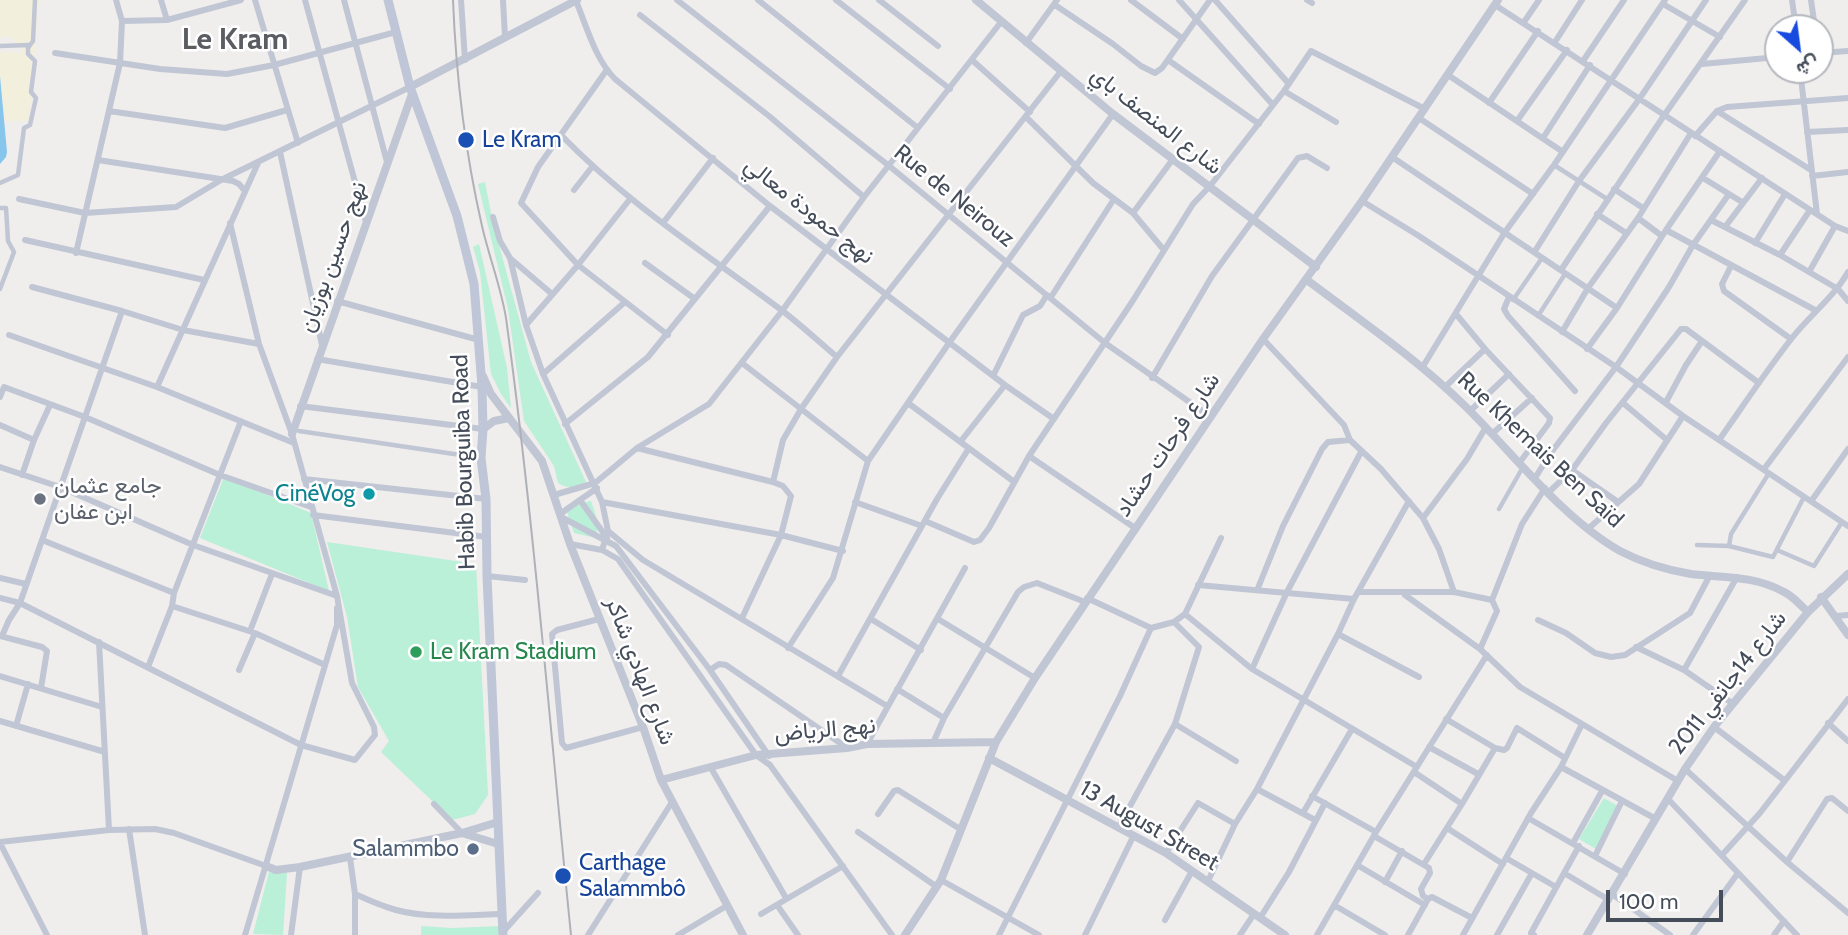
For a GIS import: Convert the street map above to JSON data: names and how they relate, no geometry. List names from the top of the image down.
{
  "streets": {
    "main road": ["Habib Bourguiba Road"],
    "street": [
      "شارع المنصف باي",
      "Rue de Neirouz",
      "نهج حمودة معالي",
      "نهج حسين بوزيان",
      "شارع فرحات حشاد",
      "Rue Khemais Ben Saïd",
      "شارع الهادي شاكر",
      "شارع 14جانفي 2011",
      "نهج الرياض",
      "13 August Street"
    ]
  },
  "crossings": [
    ["شارع المنصف باي", "شارع فرحات حشاد"],
    ["Rue de Neirouz", "شارع فرحات حشاد"],
    ["نهج حسين بوزيان", "Habib Bourguiba Road"],
    ["شارع فرحات حشاد", "Rue Khemais Ben Saïd"],
    ["شارع فرحات حشاد", "نهج الرياض"],
    ["شارع فرحات حشاد", "13 August Street"],
    ["Rue Khemais Ben Saïd", "شارع 14جانفي 2011"],
    ["Habib Bourguiba Road", "شارع الهادي شاكر"],
    ["شارع الهادي شاكر", "نهج الرياض"]
  ],
  "districts": ["Le Kram"],
  "places": [
    "Le Kram",
    "CinéVog",
    "جامع عثمان ابن عفان",
    "Le Kram Stadium",
    "Salammbo",
    "Carthage Salammbô"
  ],
  "scale_bar": "100 m",
  "north": "bottom right"
}
